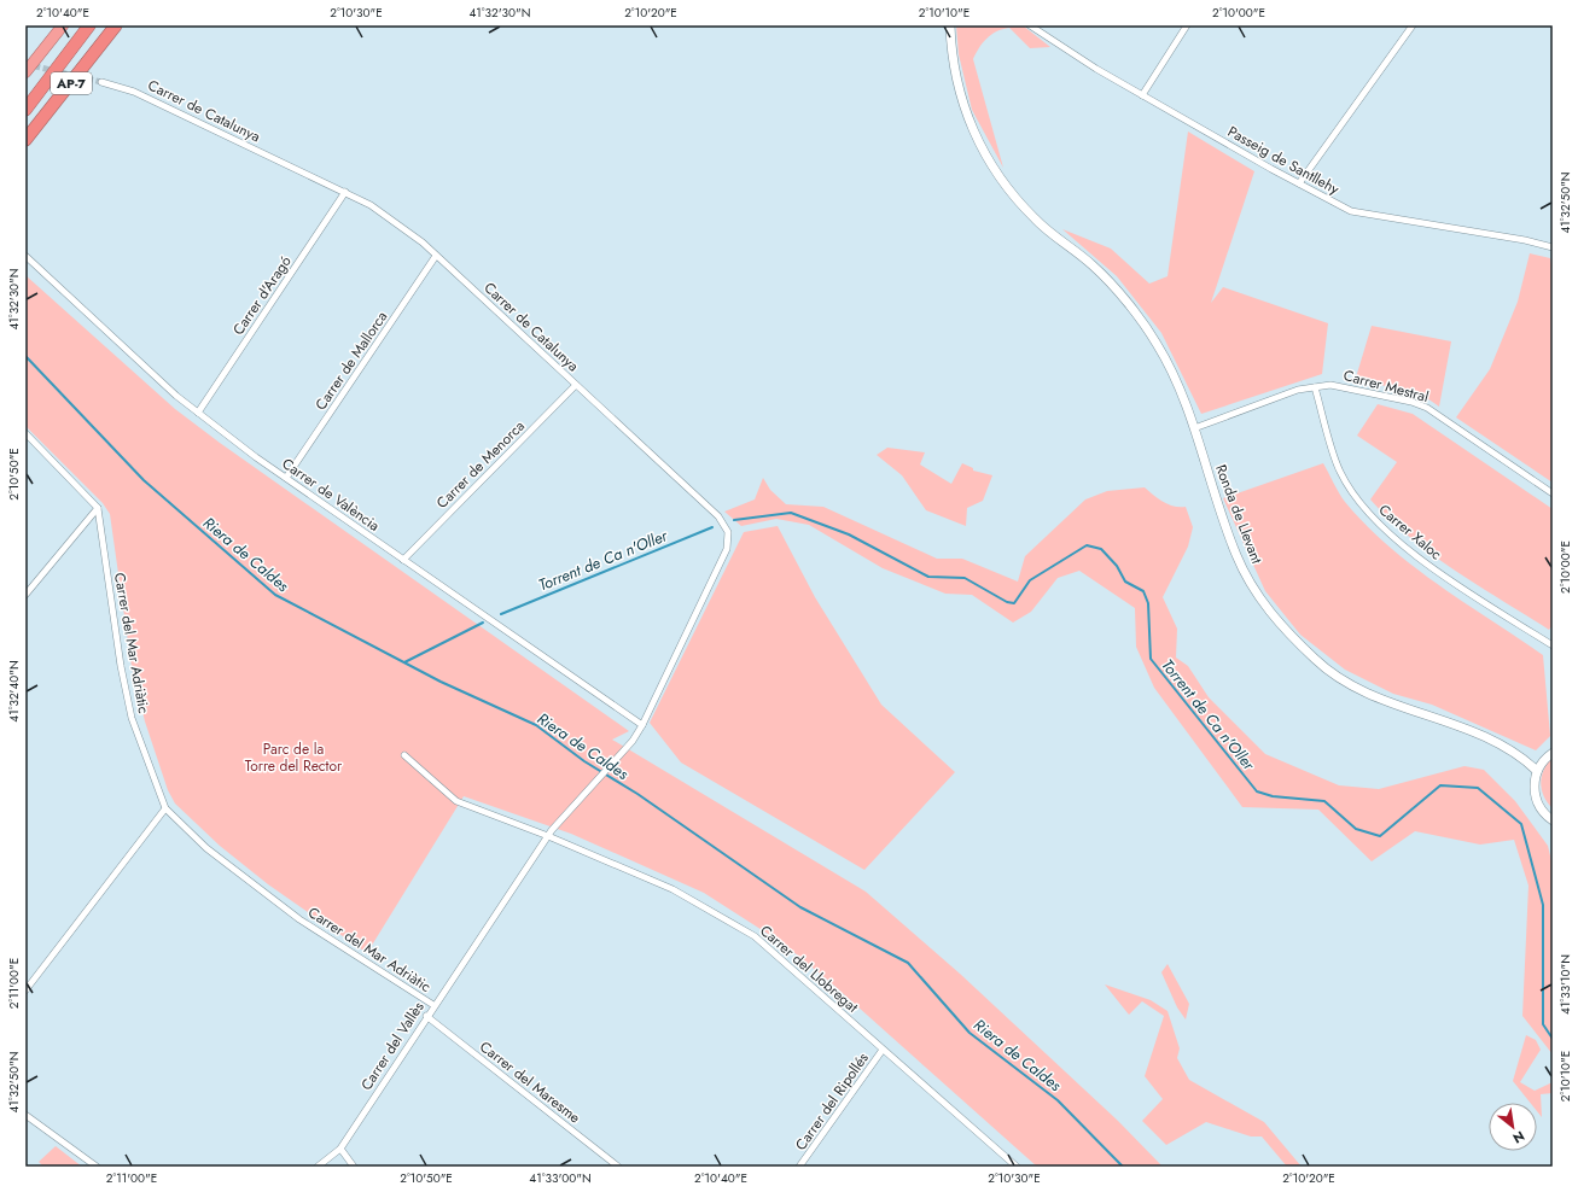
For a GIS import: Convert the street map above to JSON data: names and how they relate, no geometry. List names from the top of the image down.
{
  "streets": {
    "highway": ["AP-7"],
    "main road": ["Ronda de Llevant"],
    "street": [
      "Carrer de Catalunya",
      "Passeig de Santllehy",
      "Carrer d'Aragó",
      "Carrer de Mallorca",
      "Carrer Mestral",
      "Carrer de Menorca",
      "Carrer de València",
      "Carrer Xaloc",
      "Carrer del Mar Adriàtic",
      "Carrer del Llobregat",
      "Carrer del Vallès",
      "Carrer del Maresme",
      "Carrer del Ripollés"
    ]
  },
  "crossings": [
    ["Carrer de Catalunya", "Carrer d'Aragó"],
    ["Carrer de Catalunya", "Carrer de Mallorca"],
    ["Carrer de Catalunya", "Carrer de Menorca"],
    ["Carrer de Catalunya", "Carrer de València"],
    ["Carrer de Catalunya", "Carrer del Vallès"],
    ["Carrer d'Aragó", "Carrer de València"],
    ["Carrer de Mallorca", "Carrer de València"],
    ["Carrer Mestral", "Ronda de Llevant"],
    ["Carrer Mestral", "Carrer Xaloc"],
    ["Carrer de Menorca", "Carrer de València"],
    ["Carrer del Mar Adriàtic", "Carrer del Vallès"],
    ["Carrer del Llobregat", "Carrer del Vallès"],
    ["Carrer del Llobregat", "Carrer del Ripollés"],
    ["Carrer del Vallès", "Carrer del Maresme"]
  ],
  "water": ["Riera de Caldes", "Torrent de Ca n'Oller"],
  "parks": ["Parc de la Torre del Rector"],
  "north": "bottom right",
  "coordinates": [
    "2°10'40\"E",
    "2°10'30\"E",
    "41°32'30\"N",
    "2°10'20\"E",
    "2°10'10\"E",
    "2°10'00\"E",
    "41°32'50\"N",
    "2°10'50\"E",
    "41°32'40\"N",
    "2°11'00\"E",
    "41°33'10\"N",
    "41°33'00\"N"
  ]
}
